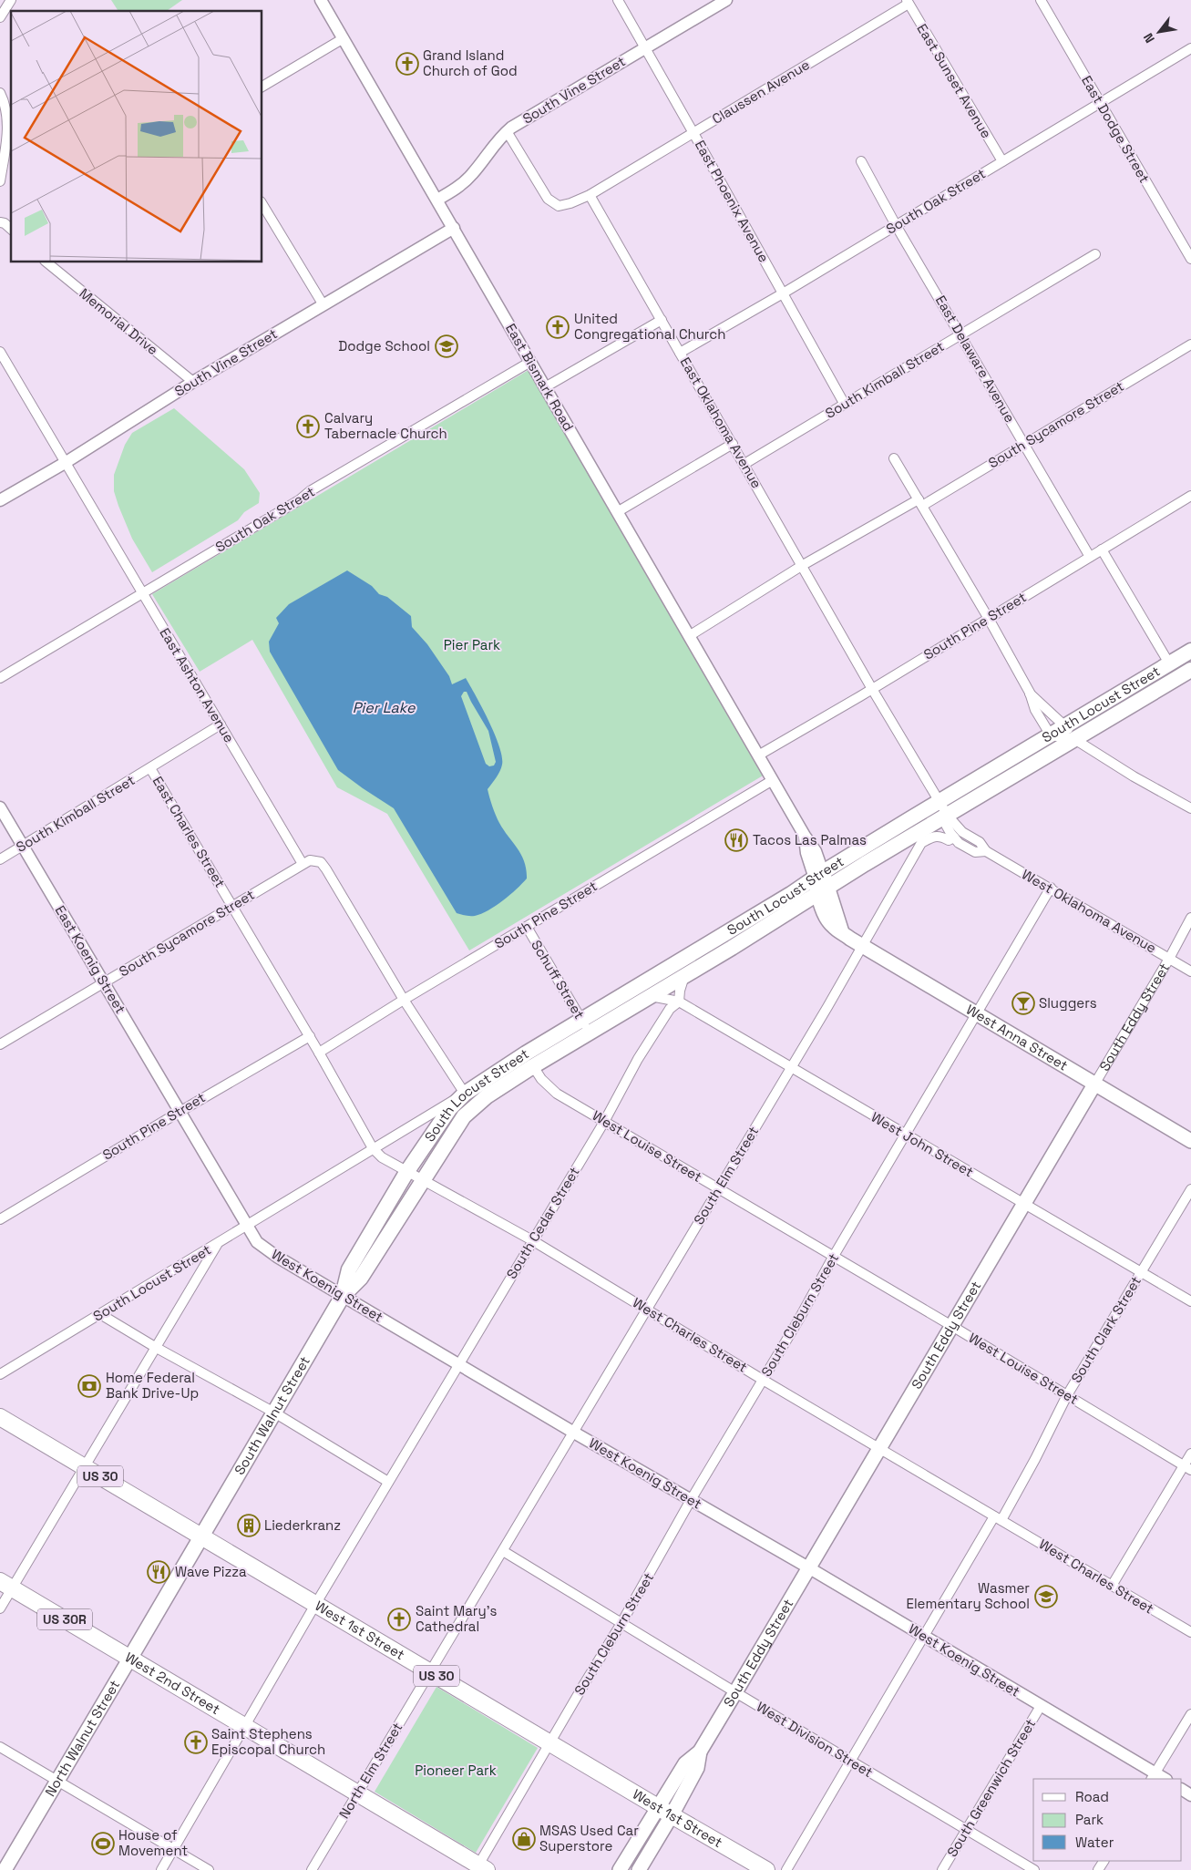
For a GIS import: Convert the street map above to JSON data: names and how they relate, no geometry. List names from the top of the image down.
{
  "streets": {
    "highway": [
      "US 30",
      "US 30R",
      "West 1st Street",
      "West 2nd Street"
    ],
    "main road": [
      "South Locust Street",
      "South Eddy Street",
      "West Anna Street",
      "South Walnut Street",
      "North Walnut Street"
    ],
    "street": [
      "East Sunset Avenue",
      "South Vine Street",
      "Claussen Avenue",
      "East Dodge Street",
      "East Phoenix Avenue",
      "South Oak Street",
      "Memorial Drive",
      "East Delaware Avenue",
      "East Bismark Road",
      "South Kimball Street",
      "East Oklahoma Avenue",
      "South Sycamore Street",
      "South Pine Street",
      "East Ashton Avenue",
      "East Charles Street",
      "West Oklahoma Avenue",
      "East Koenig Street",
      "Schuff Street",
      "West John Street",
      "West Louise Street",
      "South Elm Street",
      "South Cedar Street",
      "West Koenig Street",
      "South Cleburn Street",
      "South Clark Street",
      "West Charles Street",
      "West Division Street",
      "North Elm Street",
      "South Greenwich Street"
    ]
  },
  "crossings": [
    ["East Sunset Avenue", "Claussen Avenue"],
    ["East Sunset Avenue", "South Oak Street"],
    ["South Vine Street", "East Phoenix Avenue"],
    ["South Vine Street", "Memorial Drive"],
    ["South Vine Street", "East Bismark Road"],
    ["South Vine Street", "East Ashton Avenue"],
    ["Claussen Avenue", "East Phoenix Avenue"],
    ["Claussen Avenue", "East Oklahoma Avenue"],
    ["East Dodge Street", "South Oak Street"],
    ["East Phoenix Avenue", "South Oak Street"],
    ["East Phoenix Avenue", "South Kimball Street"],
    ["South Oak Street", "East Delaware Avenue"],
    ["South Oak Street", "East Bismark Road"],
    ["South Oak Street", "East Oklahoma Avenue"],
    ["South Oak Street", "East Ashton Avenue"],
    ["East Delaware Avenue", "South Kimball Street"],
    ["East Delaware Avenue", "South Sycamore Street"],
    ["East Delaware Avenue", "South Pine Street"],
    ["East Bismark Road", "South Sycamore Street"],
    ["East Bismark Road", "South Pine Street"],
    ["East Bismark Road", "South Locust Street"],
    ["East Bismark Road", "West Anna Street"],
    ["South Kimball Street", "East Oklahoma Avenue"],
    ["South Kimball Street", "East Ashton Avenue"],
    ["South Kimball Street", "East Charles Street"],
    ["South Kimball Street", "East Koenig Street"],
    ["East Oklahoma Avenue", "South Sycamore Street"],
    ["East Oklahoma Avenue", "South Pine Street"],
    ["East Oklahoma Avenue", "West Oklahoma Avenue"],
    ["South Sycamore Street", "East Ashton Avenue"],
    ["South Sycamore Street", "East Charles Street"],
    ["South Sycamore Street", "East Koenig Street"],
    ["South Pine Street", "East Charles Street"],
    ["South Pine Street", "West Oklahoma Avenue"],
    ["South Pine Street", "East Koenig Street"],
    ["South Pine Street", "Schuff Street"],
    ["South Pine Street", "West Koenig Street"],
    ["South Locust Street", "West Oklahoma Avenue"],
    ["South Locust Street", "Schuff Street"],
    ["South Locust Street", "West Anna Street"],
    ["South Locust Street", "West John Street"],
    ["South Locust Street", "West Louise Street"],
    ["South Locust Street", "West Koenig Street"],
    ["South Locust Street", "West Charles Street"],
    ["South Locust Street", "South Walnut Street"],
    ["West Oklahoma Avenue", "South Eddy Street"],
    ["West Oklahoma Avenue", "South Elm Street"],
    ["West Oklahoma Avenue", "South Cleburn Street"],
    ["East Koenig Street", "West Koenig Street"],
    ["South Eddy Street", "West Anna Street"],
    ["South Eddy Street", "West John Street"],
    ["South Eddy Street", "West Louise Street"],
    ["South Eddy Street", "West Koenig Street"],
    ["South Eddy Street", "West Charles Street"],
    ["South Eddy Street", "West 1st Street"],
    ["South Eddy Street", "West Division Street"],
    ["West Anna Street", "South Elm Street"],
    ["West Anna Street", "South Cleburn Street"],
    ["West John Street", "South Elm Street"],
    ["West John Street", "South Cedar Street"],
    ["West John Street", "South Cleburn Street"],
    ["West John Street", "South Clark Street"],
    ["West Louise Street", "South Elm Street"],
    ["West Louise Street", "South Cedar Street"],
    ["West Louise Street", "South Cleburn Street"],
    ["West Louise Street", "South Clark Street"],
    ["South Elm Street", "West Koenig Street"],
    ["South Elm Street", "West Charles Street"],
    ["South Elm Street", "West Division Street"],
    ["South Cedar Street", "West Koenig Street"],
    ["South Cedar Street", "West Charles Street"],
    ["West Koenig Street", "South Cleburn Street"],
    ["West Koenig Street", "South Clark Street"],
    ["West Koenig Street", "South Walnut Street"],
    ["West Koenig Street", "South Greenwich Street"],
    ["South Cleburn Street", "West Charles Street"],
    ["South Cleburn Street", "West 1st Street"],
    ["South Cleburn Street", "West 2nd Street"],
    ["South Cleburn Street", "West Division Street"],
    ["South Clark Street", "West Charles Street"],
    ["South Clark Street", "West Division Street"],
    ["West Charles Street", "South Walnut Street"],
    ["South Walnut Street", "West 1st Street"],
    ["South Walnut Street", "North Walnut Street"],
    ["West 1st Street", "North Walnut Street"],
    ["West 1st Street", "North Elm Street"],
    ["West 2nd Street", "North Walnut Street"],
    ["West 2nd Street", "North Elm Street"],
    ["West Division Street", "South Greenwich Street"]
  ],
  "water": ["Pier Lake"],
  "parks": ["Pier Park", "Pioneer Park"],
  "places": {
    "church": [
      "Grand Island Church of God",
      "United Congregational Church",
      "Calvary Tabernacle Church",
      "Saint Mary's Cathedral",
      "Saint Stephens Episcopal Church"
    ],
    "school or university": ["Dodge School", "Wasmer Elementary School"],
    "restaurant": ["Tacos Las Palmas", "Wave Pizza"],
    "bar": ["Sluggers"],
    "bank": ["Home Federal Bank Drive-Up"],
    "building": ["Liederkranz"],
    "shop": ["MSAS Used Car Superstore"],
    "sports": ["House of Movement"]
  },
  "legend": ["Road", "Park", "Water"],
  "north": "bottom left"
}
